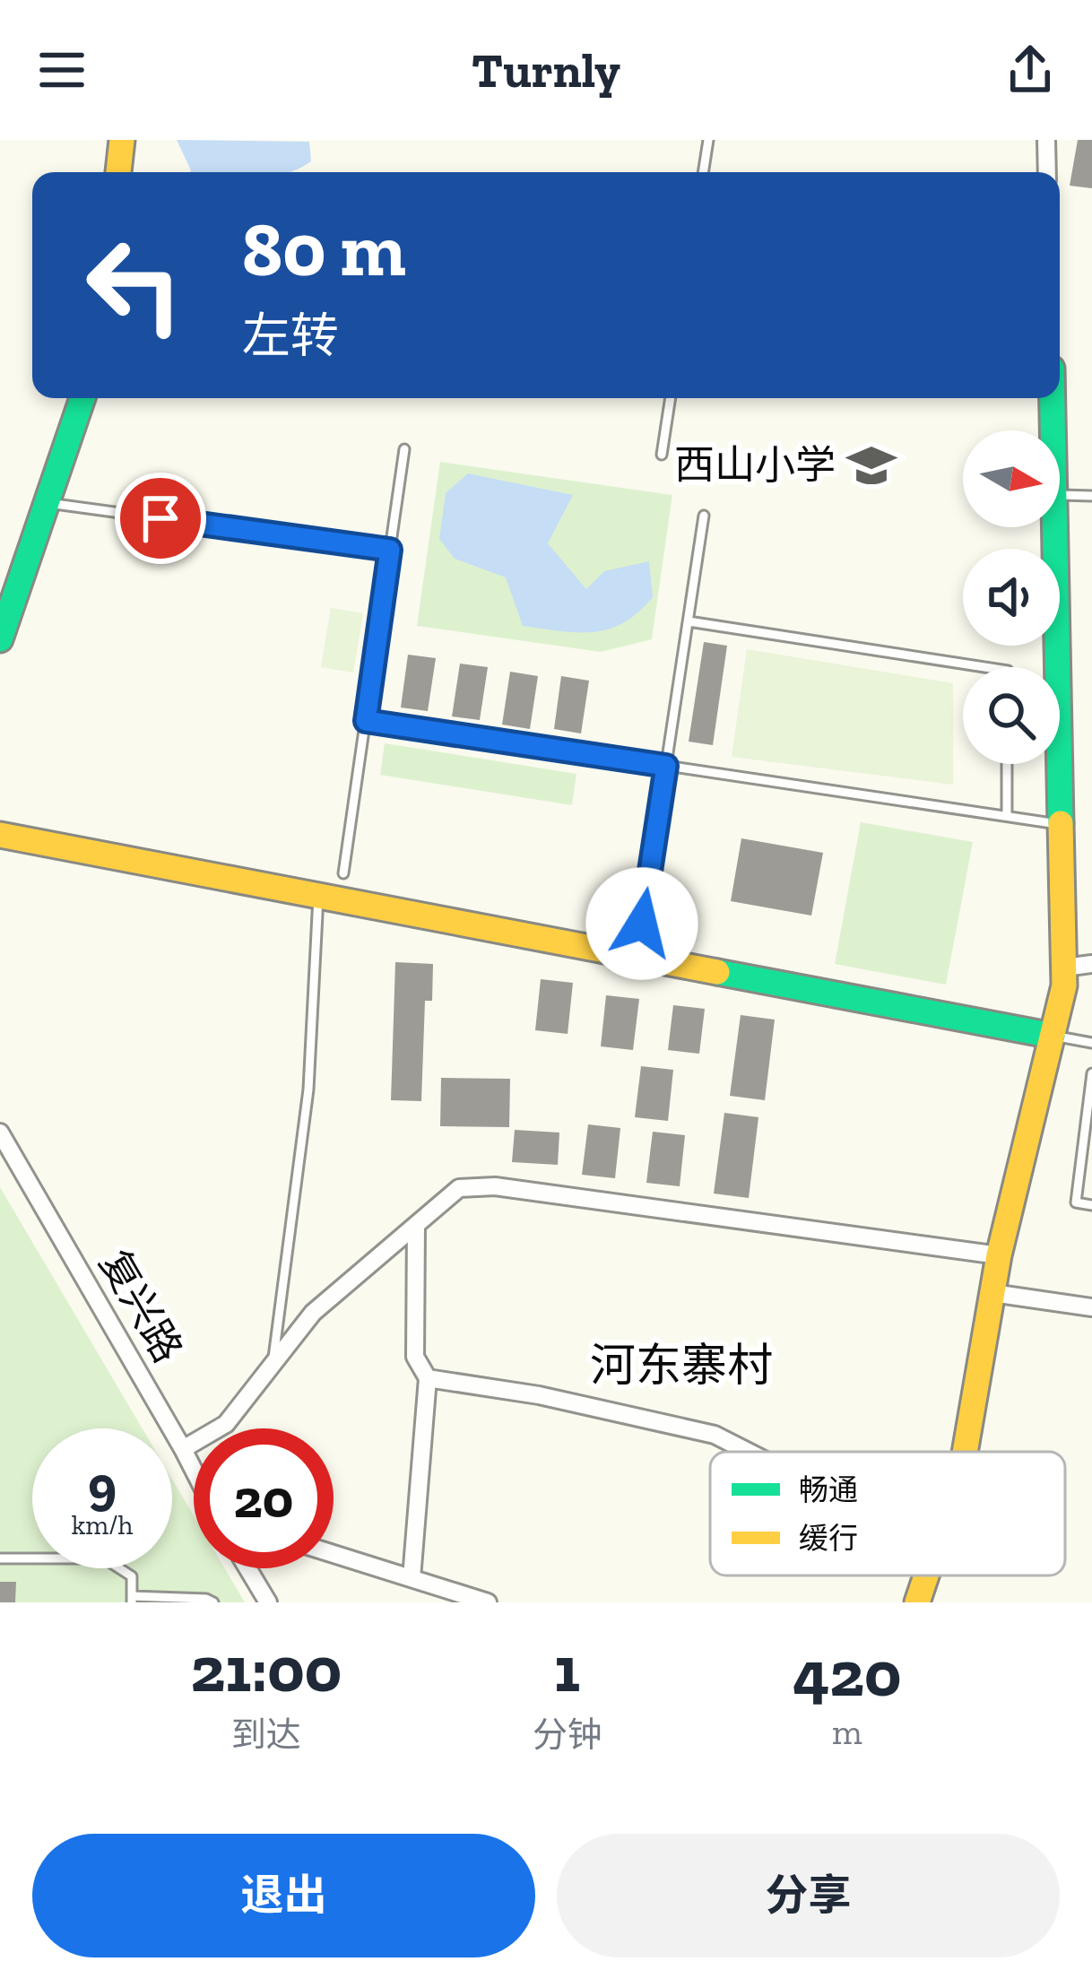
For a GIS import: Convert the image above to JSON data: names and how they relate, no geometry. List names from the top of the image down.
{
  "streets": {
    "street": ["复兴路"]
  },
  "districts": ["河东寨村"],
  "places": {
    "school or university": ["西山小学"]
  },
  "legend": ["畅通", "缓行"],
  "north": "right",
  "page": {
    "header": "Turnly",
    "turn": ["80 m", "左转"],
    "speed": "9 km/h",
    "limit": "20",
    "eta": [
      "21:00",
      "到达",
      "1",
      "分钟",
      "420",
      "m"
    ],
    "buttons": ["退出", "分享"]
  }
}
